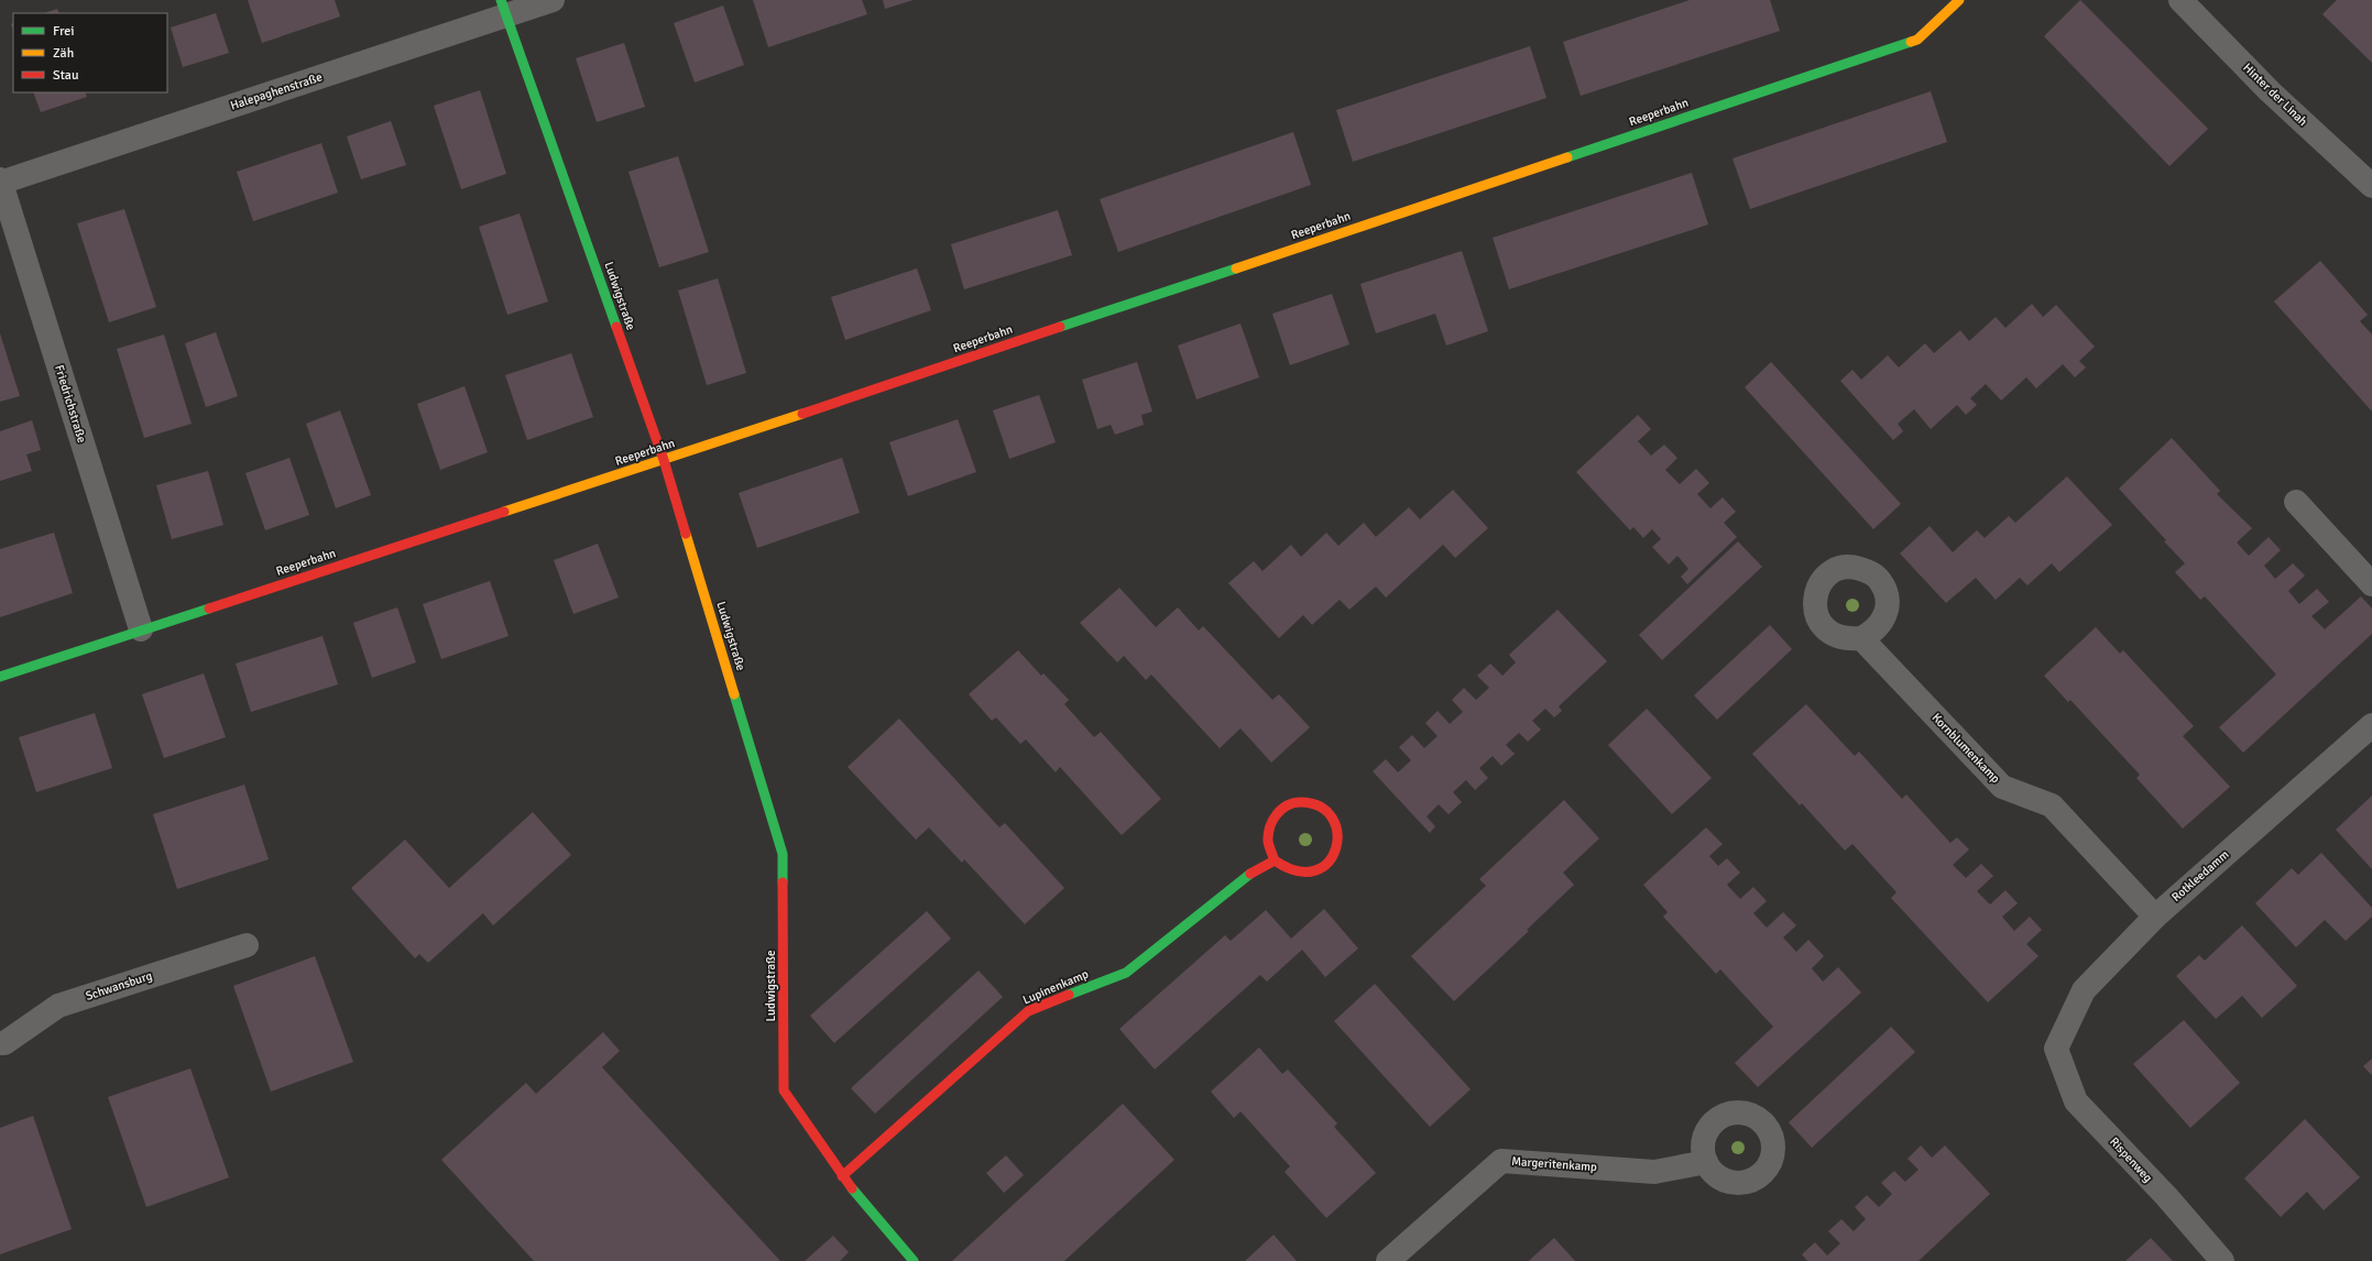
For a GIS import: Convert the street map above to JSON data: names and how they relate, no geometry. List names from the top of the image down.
{
  "streets": {
    "street": [
      "Halepaghenstraße",
      "Hinter der Linah",
      "Reeperbahn",
      "Ludwigstraße",
      "Friedrichstraße",
      "Kornblumenkamp",
      "Rotkleedamm",
      "Schwansburg",
      "Lupinenkamp",
      "Rispenweg",
      "Margeritenkamp"
    ]
  },
  "crossings": [
    ["Halepaghenstraße", "Ludwigstraße"],
    ["Halepaghenstraße", "Friedrichstraße"],
    ["Reeperbahn", "Ludwigstraße"],
    ["Reeperbahn", "Friedrichstraße"],
    ["Ludwigstraße", "Lupinenkamp"],
    ["Kornblumenkamp", "Rotkleedamm"],
    ["Rotkleedamm", "Rispenweg"]
  ],
  "legend": ["Frei", "Zäh", "Stau"]
}
